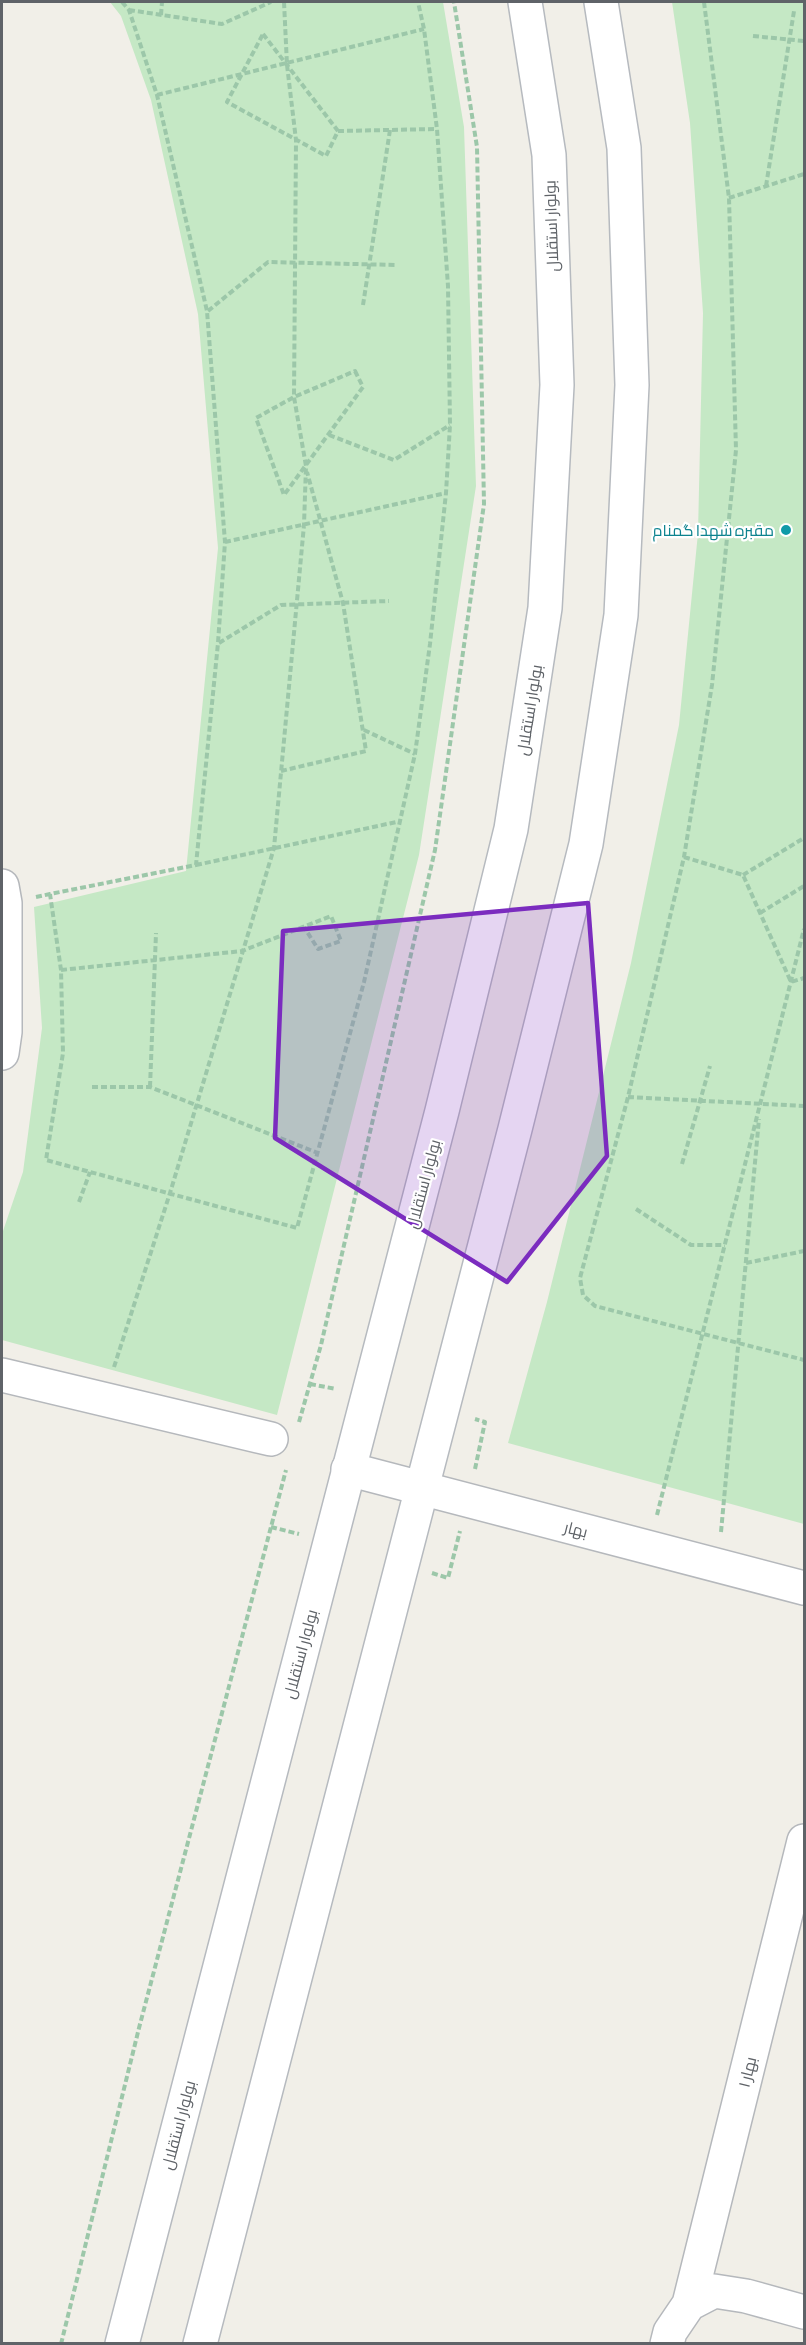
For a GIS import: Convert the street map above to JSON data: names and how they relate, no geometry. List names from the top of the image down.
{
  "streets": {
    "main road": ["بولوار استقلال", "بهار", "بهار ۱"]
  },
  "crossings": [
    ["بولوار استقلال", "بهار"]
  ],
  "places": ["مقبره شهدا گمنام"]
}
